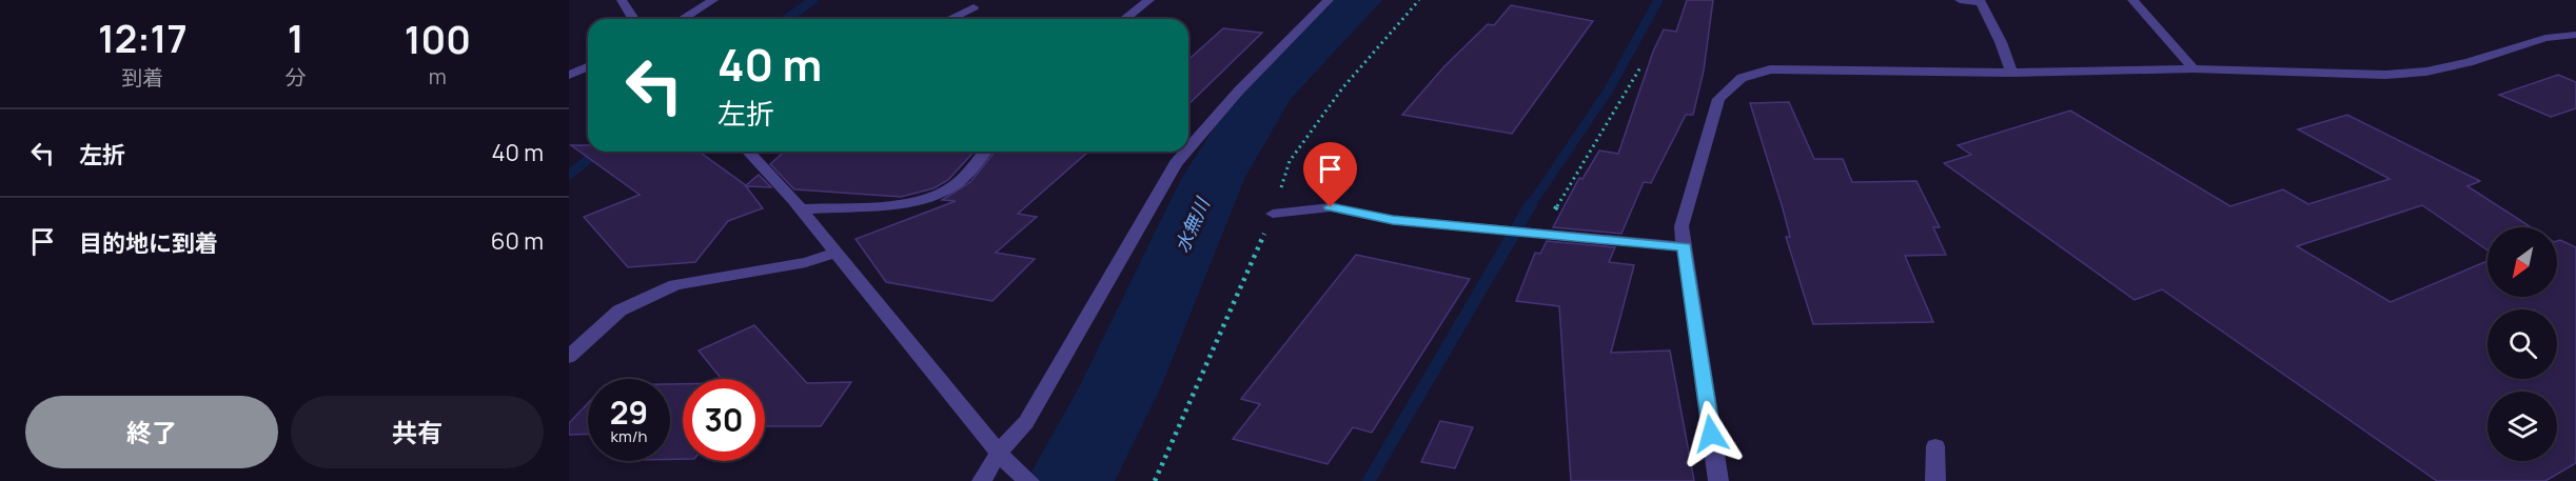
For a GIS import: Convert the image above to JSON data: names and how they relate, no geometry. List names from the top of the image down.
{
  "water": ["水無川"],
  "north": "bottom left",
  "page": {
    "eta": [
      "12:17",
      "到着",
      "1",
      "分",
      "100",
      "m"
    ],
    "turn": ["40 m", "左折"],
    "list": [
      {
        "name": "左折",
        "value": "40 m"
      },
      {
        "name": "目的地に到着",
        "value": "60 m"
      }
    ],
    "speed": "29 km/h",
    "limit": "30",
    "buttons": ["終了", "共有"]
  }
}
